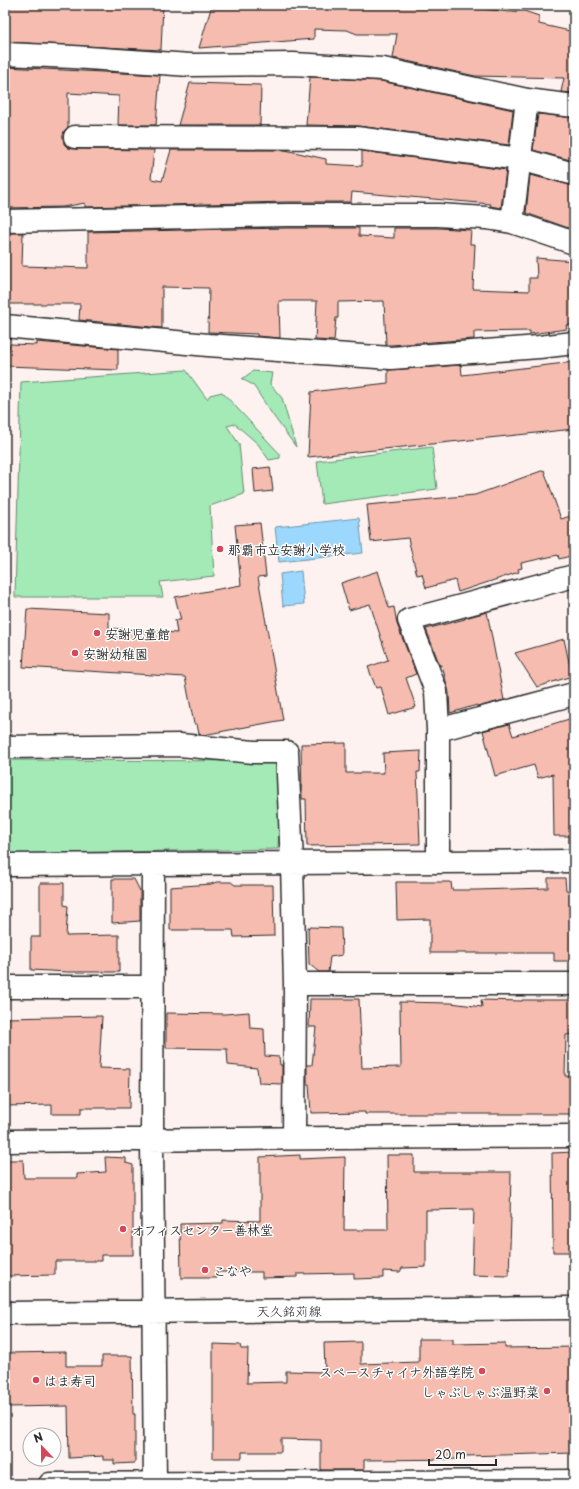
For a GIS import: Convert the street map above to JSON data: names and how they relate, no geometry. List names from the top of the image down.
{
  "streets": {
    "street": ["天久銘苅線"]
  },
  "places": [
    "那覇市立安謝小学校",
    "安謝児童館",
    "安謝幼稚園",
    "オフィスセンター善林堂",
    "こなや",
    "スペースチャイナ外語学院",
    "はま寿司",
    "しゃぶしゃぶ温野菜"
  ],
  "scale_bar": "20 m",
  "north": "top"
}
